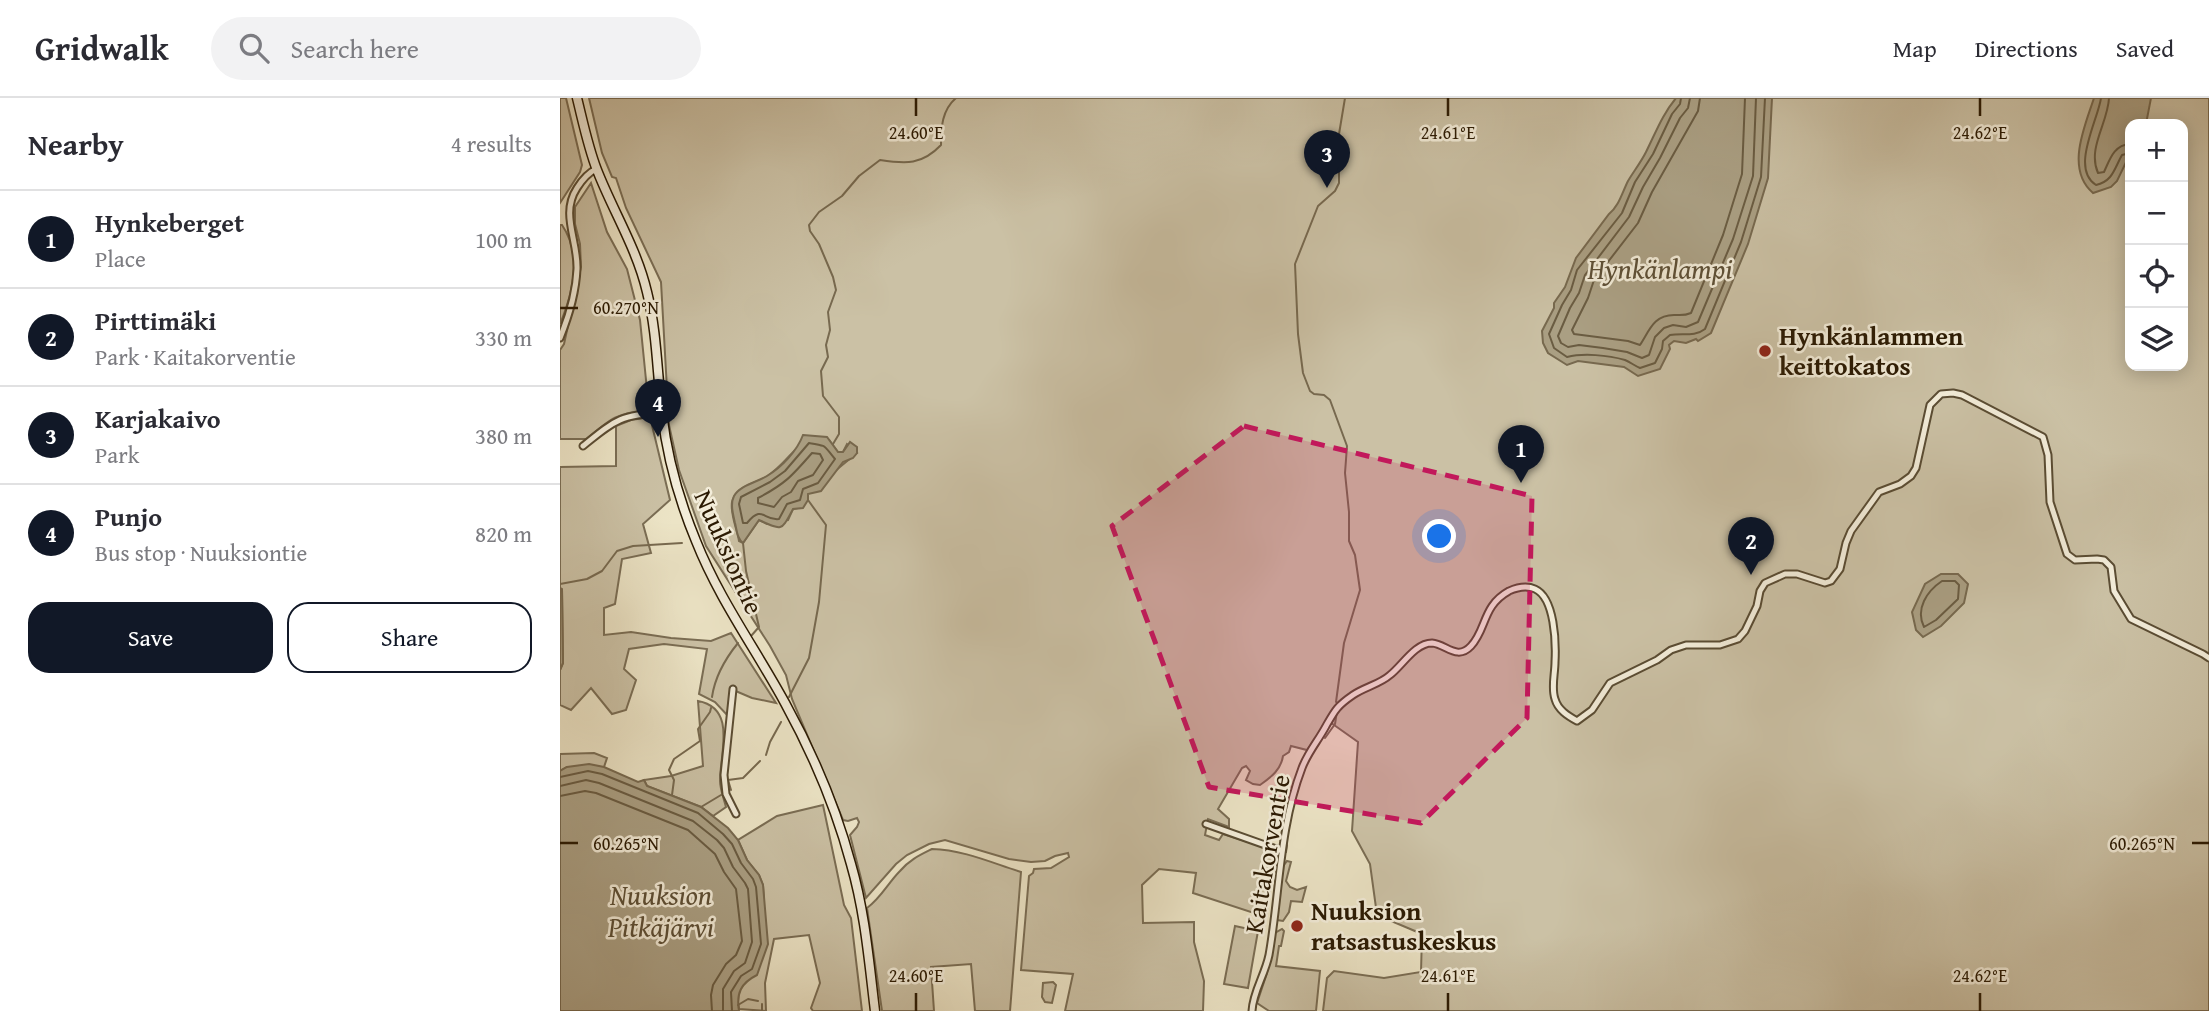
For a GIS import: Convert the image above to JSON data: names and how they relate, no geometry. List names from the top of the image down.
{
  "streets": {
    "street": ["Nuuksiontie", "Kaitakorventie"]
  },
  "water": ["Hynkänlampi", "Nuuksion Pitkäjärvi"],
  "places": ["Hynkänlammen keittokatos", "Nuuksion ratsastuskeskus"],
  "page": {
    "header": "Gridwalk",
    "search": "Search here",
    "nav": ["Map", "Directions", "Saved"],
    "heading": ["Nearby", "4 results"],
    "map_buttons": ["+", "−"],
    "pins": [
      "3",
      "4",
      "1",
      "2"
    ],
    "list": [
      {
        "mark": "1",
        "name": "Hynkeberget",
        "note": "Place",
        "value": "100 m"
      },
      {
        "mark": "2",
        "name": "Pirttimäki",
        "note": "Park · Kaitakorventie",
        "value": "330 m"
      },
      {
        "mark": "3",
        "name": "Karjakaivo",
        "note": "Park",
        "value": "380 m"
      },
      {
        "mark": "4",
        "name": "Punjo",
        "note": "Bus stop · Nuuksiontie",
        "value": "820 m"
      }
    ],
    "buttons": ["Save", "Share"]
  },
  "coordinates": [
    "24.60°E",
    "24.61°E",
    "24.62°E",
    "60.270°N",
    "60.265°N"
  ]
}
